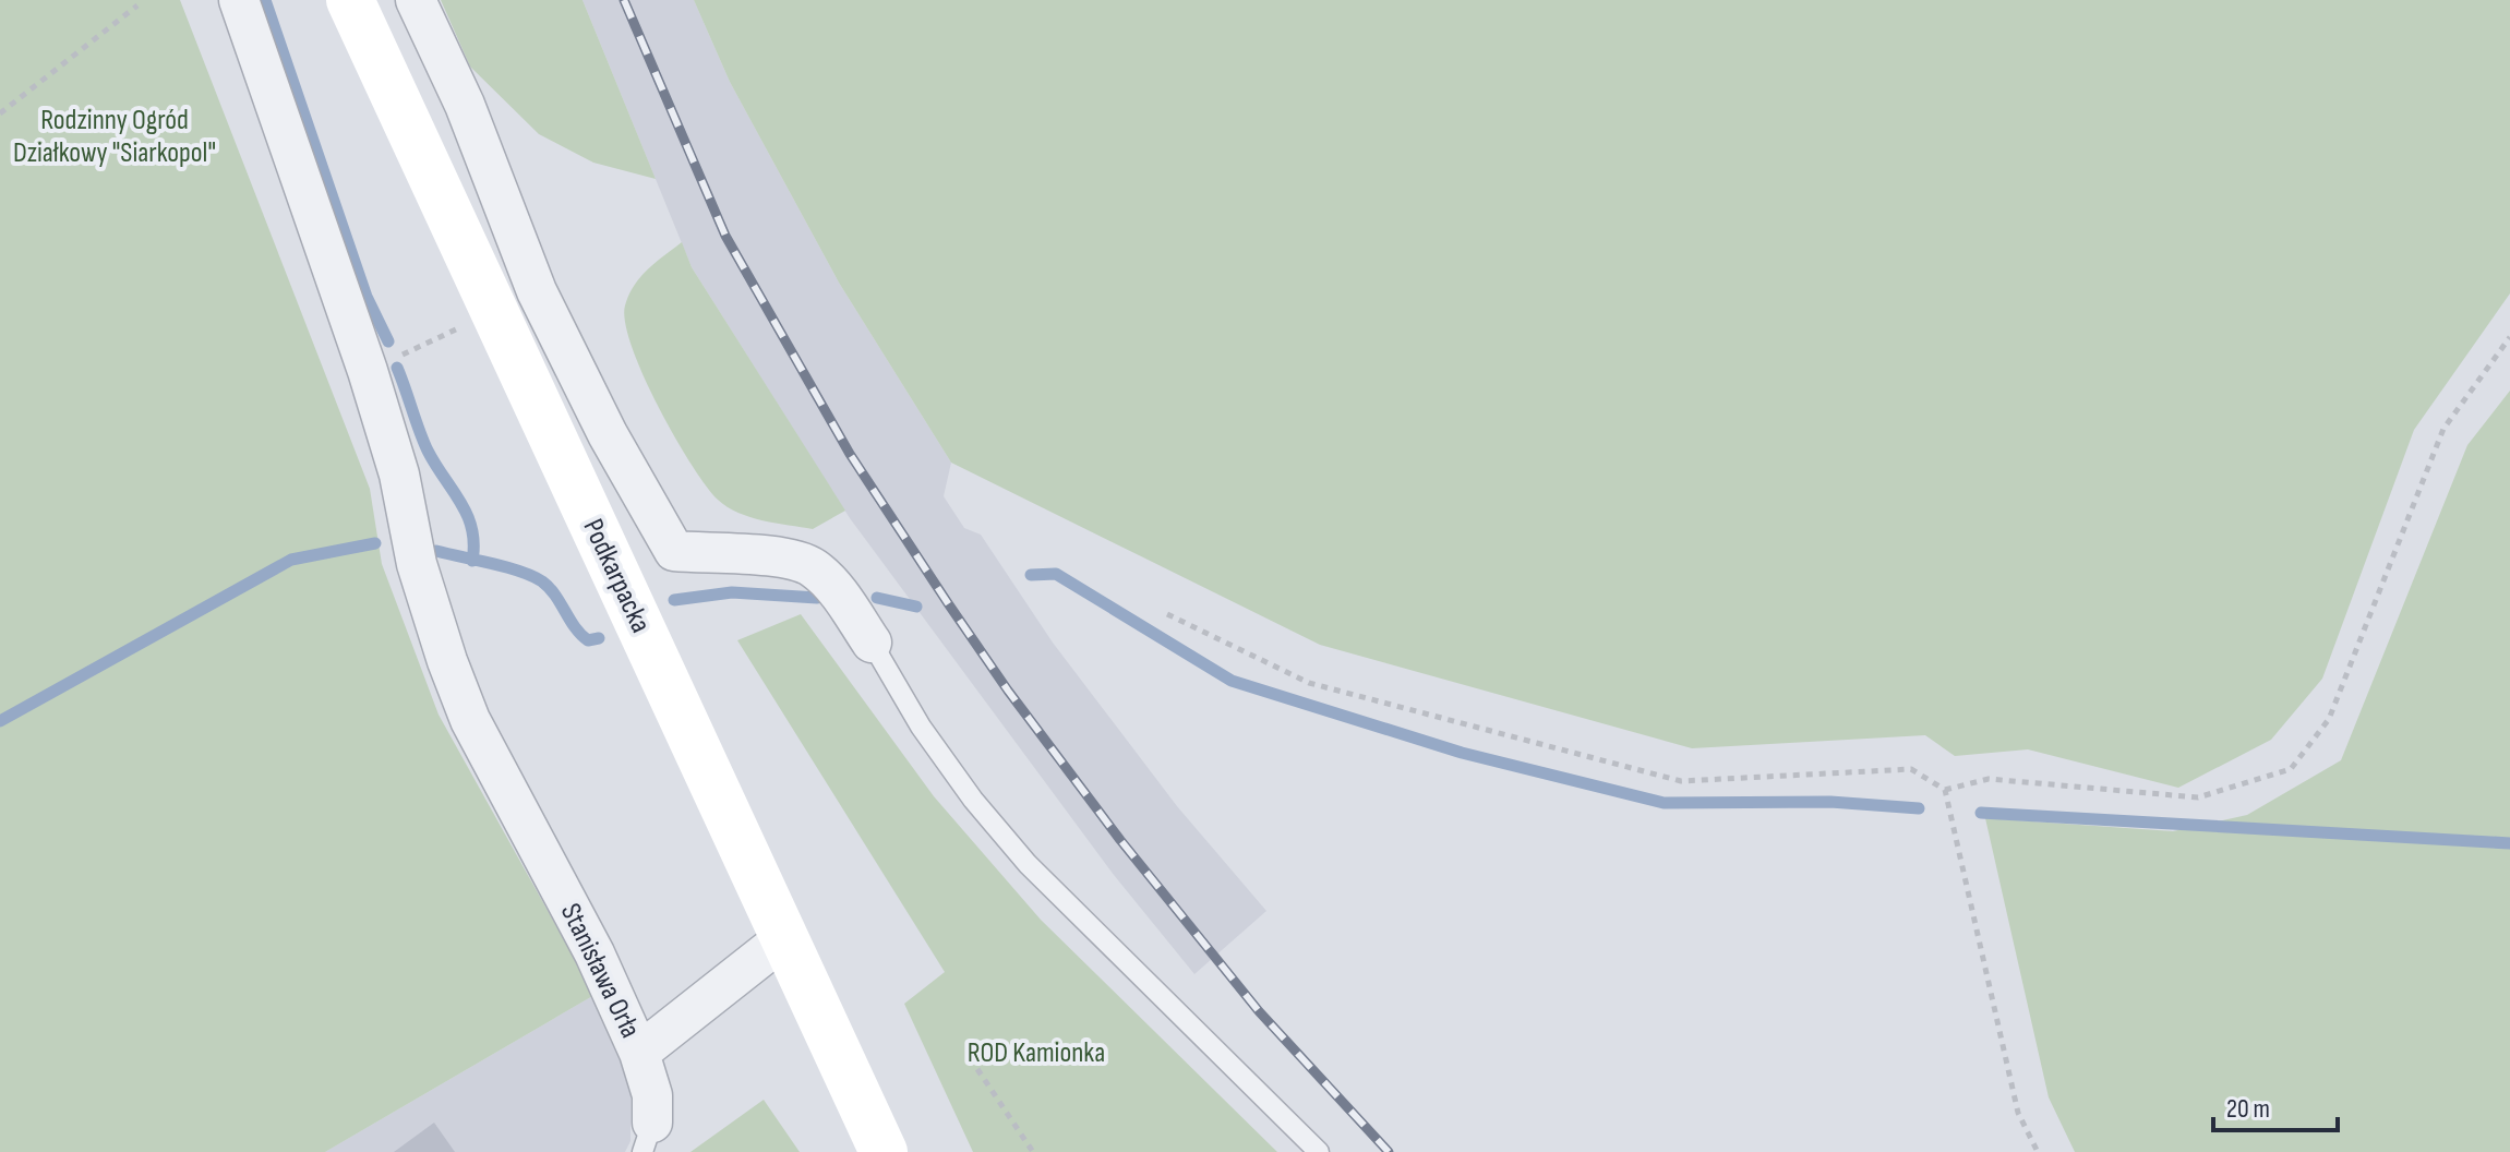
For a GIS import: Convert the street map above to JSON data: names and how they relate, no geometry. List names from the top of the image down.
{
  "streets": {
    "main road": ["Podkarpacka"],
    "street": ["Stanisława Orła"]
  },
  "parks": ["Rodzinny Ogród Działkowy \"Siarkopol\"", "ROD Kamionka"],
  "scale_bar": "20 m"
}
